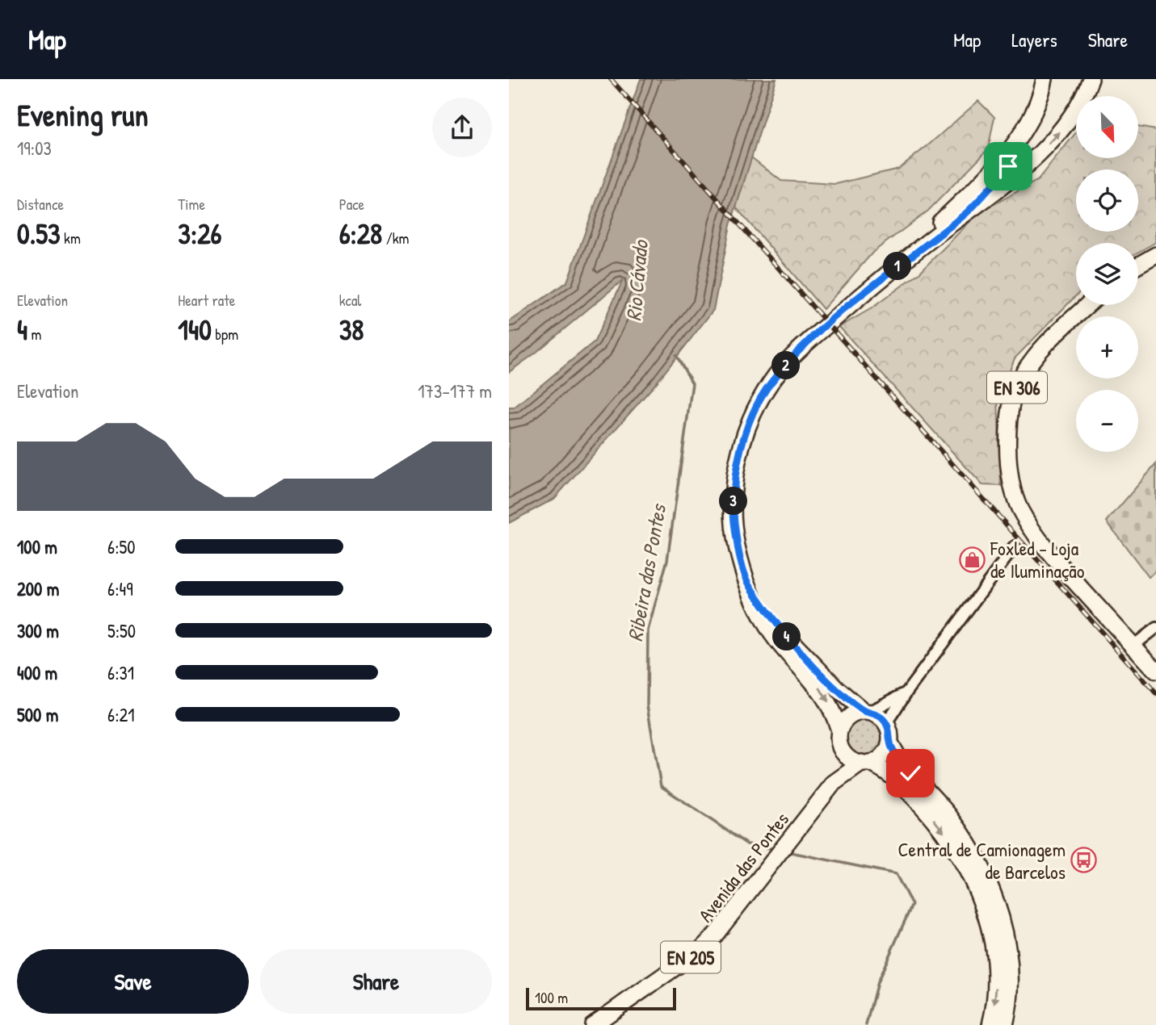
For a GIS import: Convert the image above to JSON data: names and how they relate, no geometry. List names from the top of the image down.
{
  "streets": {
    "main road": ["EN 306", "Avenida das Pontes", "EN 205"]
  },
  "crossings": [
    ["Avenida das Pontes", "EN 205"]
  ],
  "water": ["Rio Cávado", "Ribeira das Pontes"],
  "places": {
    "shop": ["Foxled - Loja de Iluminação"],
    "bus stop": ["Central de Camionagem de Barcelos"]
  },
  "scale_bar": "100 m",
  "north": "bottom right",
  "page": {
    "header": "Map",
    "nav": ["Map", "Layers", "Share"],
    "heading": ["Evening run", "19:03"],
    "map_buttons": ["+", "−"],
    "stats": [
      ["Distance", "0.53 km"],
      ["Time", "3:26"],
      ["Pace", "6:28 /km"],
      ["Elevation", "4 m"],
      ["Heart rate", "140 bpm"],
      ["kcal", "38"]
    ],
    "pins": [
      "1",
      "2",
      "3",
      "4"
    ],
    "chart": ["Elevation", "173–177 m"],
    "list": [
      {
        "name": "100 m",
        "note": "6:50"
      },
      {
        "name": "200 m",
        "note": "6:49"
      },
      {
        "name": "300 m",
        "note": "5:50"
      },
      {
        "name": "400 m",
        "note": "6:31"
      },
      {
        "name": "500 m",
        "note": "6:21"
      }
    ],
    "buttons": ["Save", "Share"],
    "scale": "100 m"
  }
}
